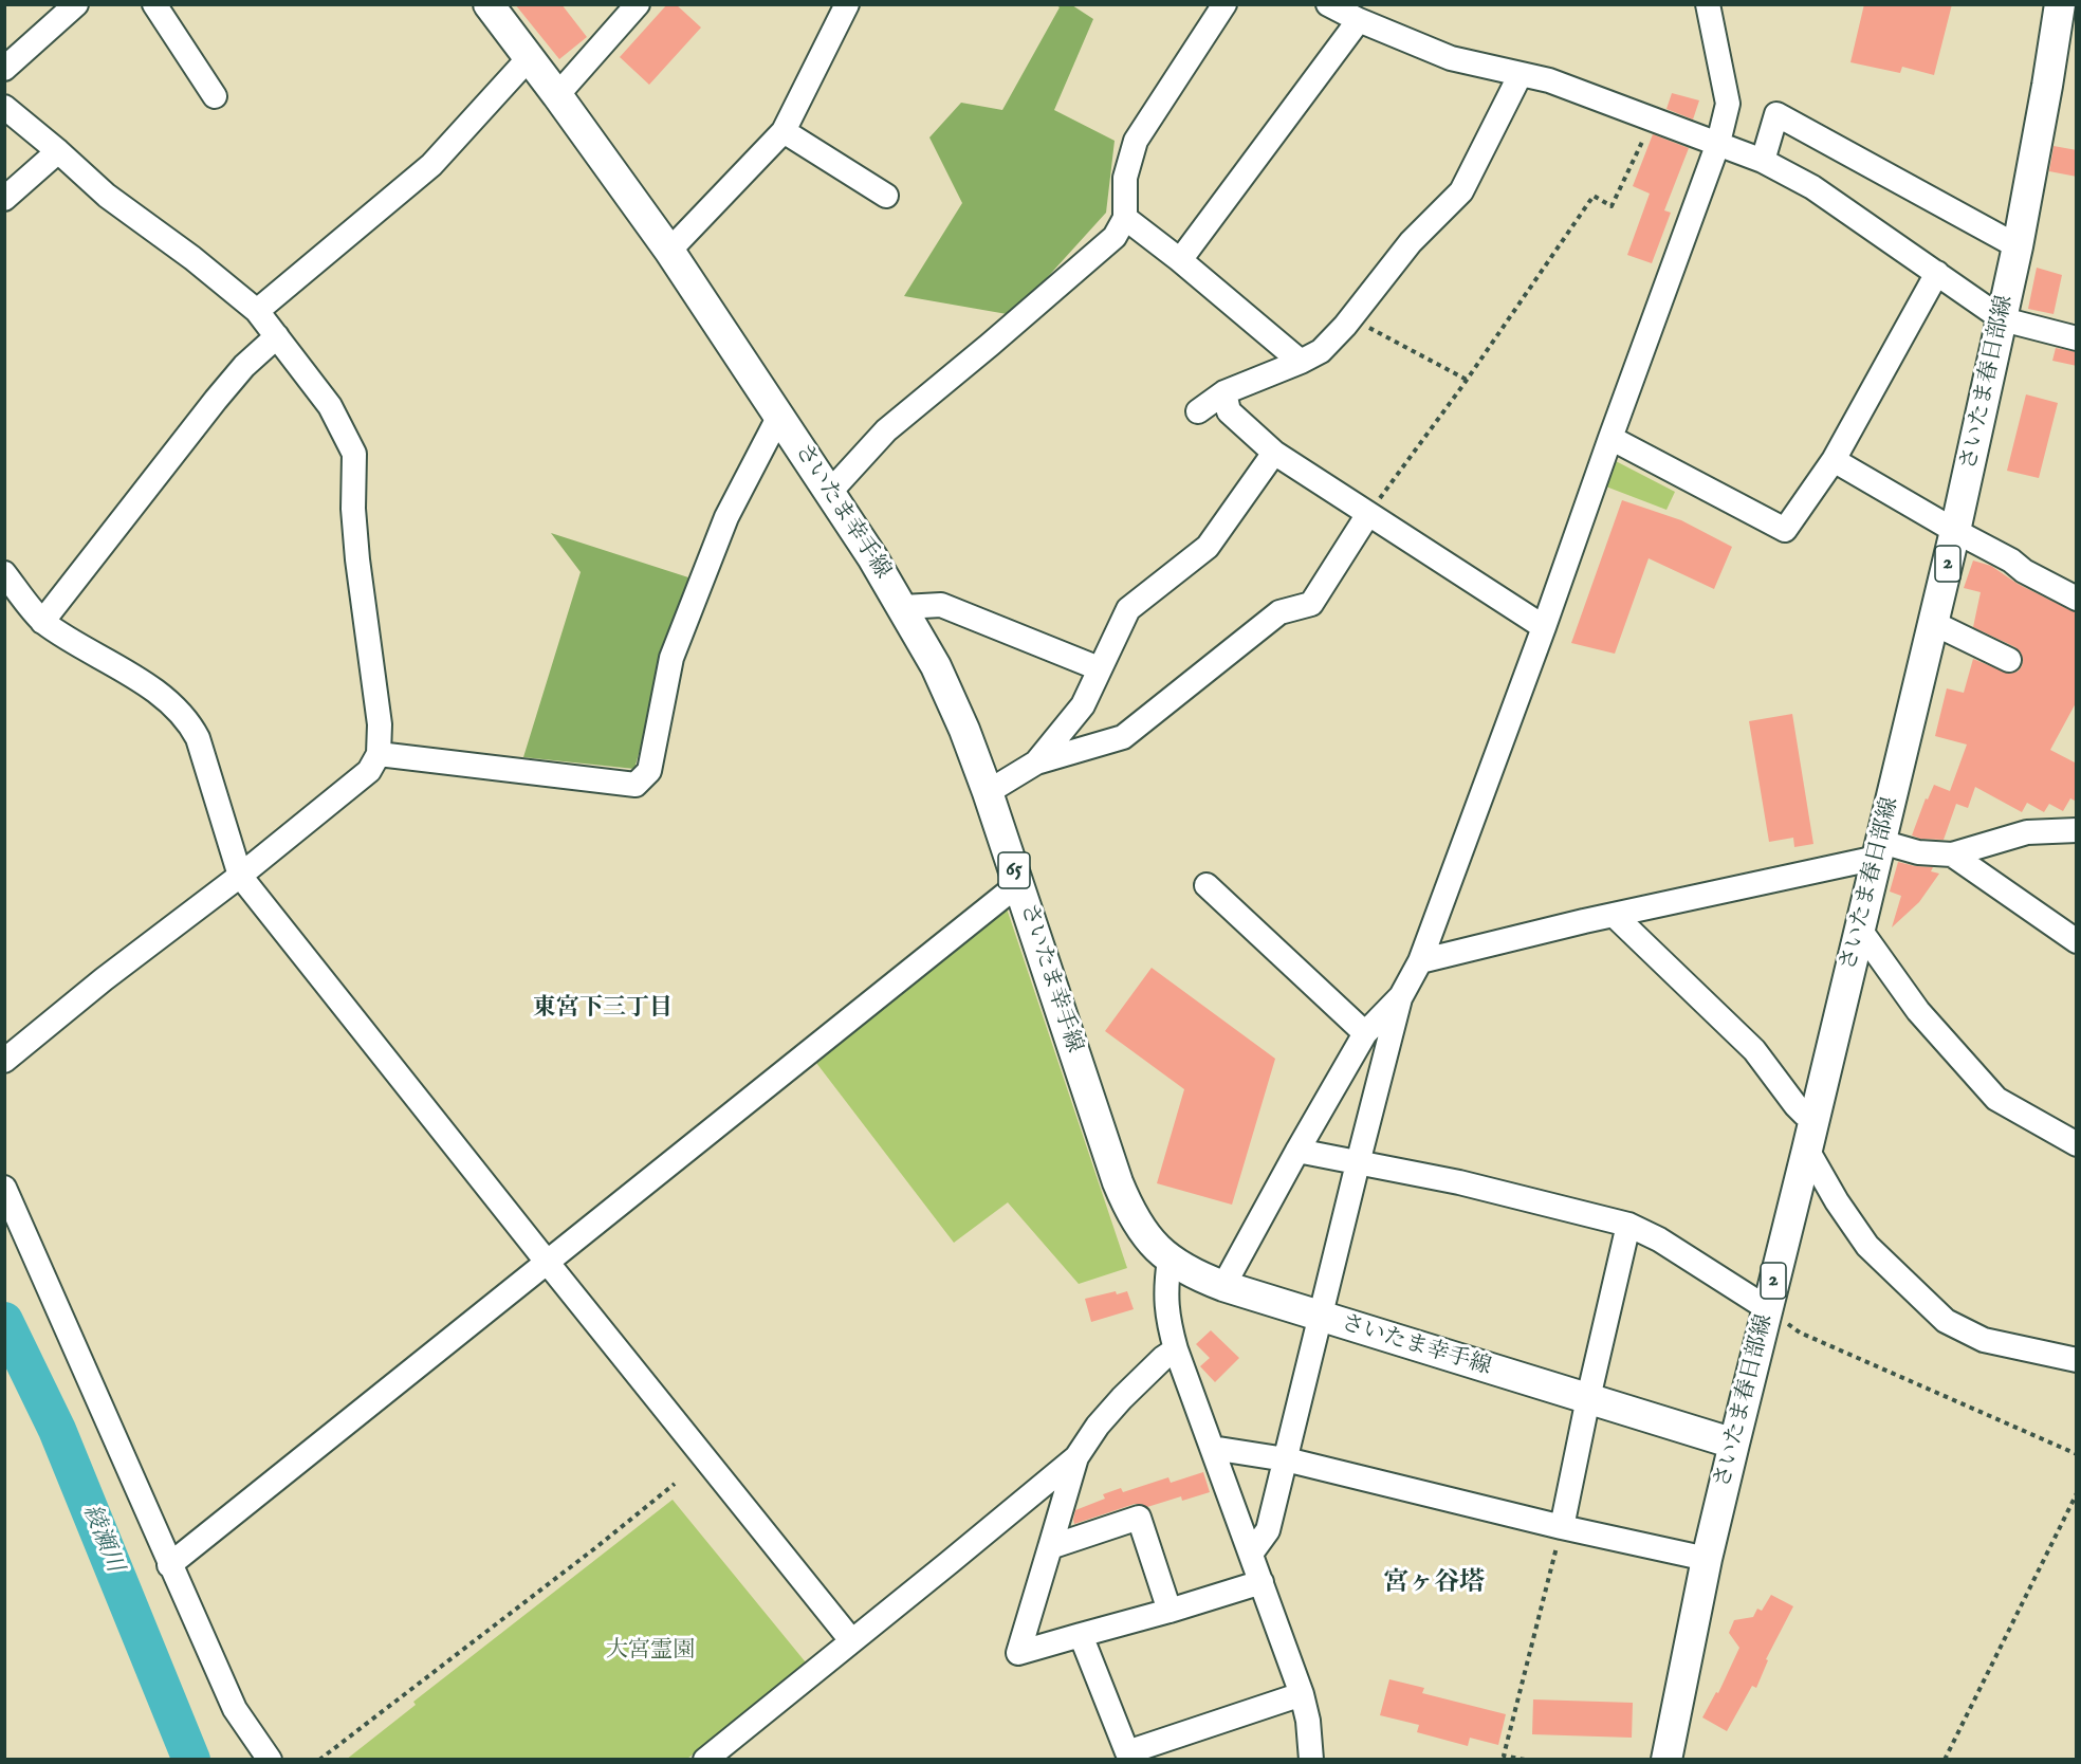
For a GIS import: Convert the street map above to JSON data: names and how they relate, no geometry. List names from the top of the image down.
{
  "streets": {
    "main road": [
      "さいたま春日部線",
      "さいたま幸手線",
      "2",
      "65"
    ]
  },
  "crossings": [
    ["さいたま春日部線", "さいたま幸手線"]
  ],
  "districts": ["東宮下三丁目", "宮ヶ谷塔"],
  "water": ["綾瀬川"],
  "parks": ["大宮霊園"]
}
